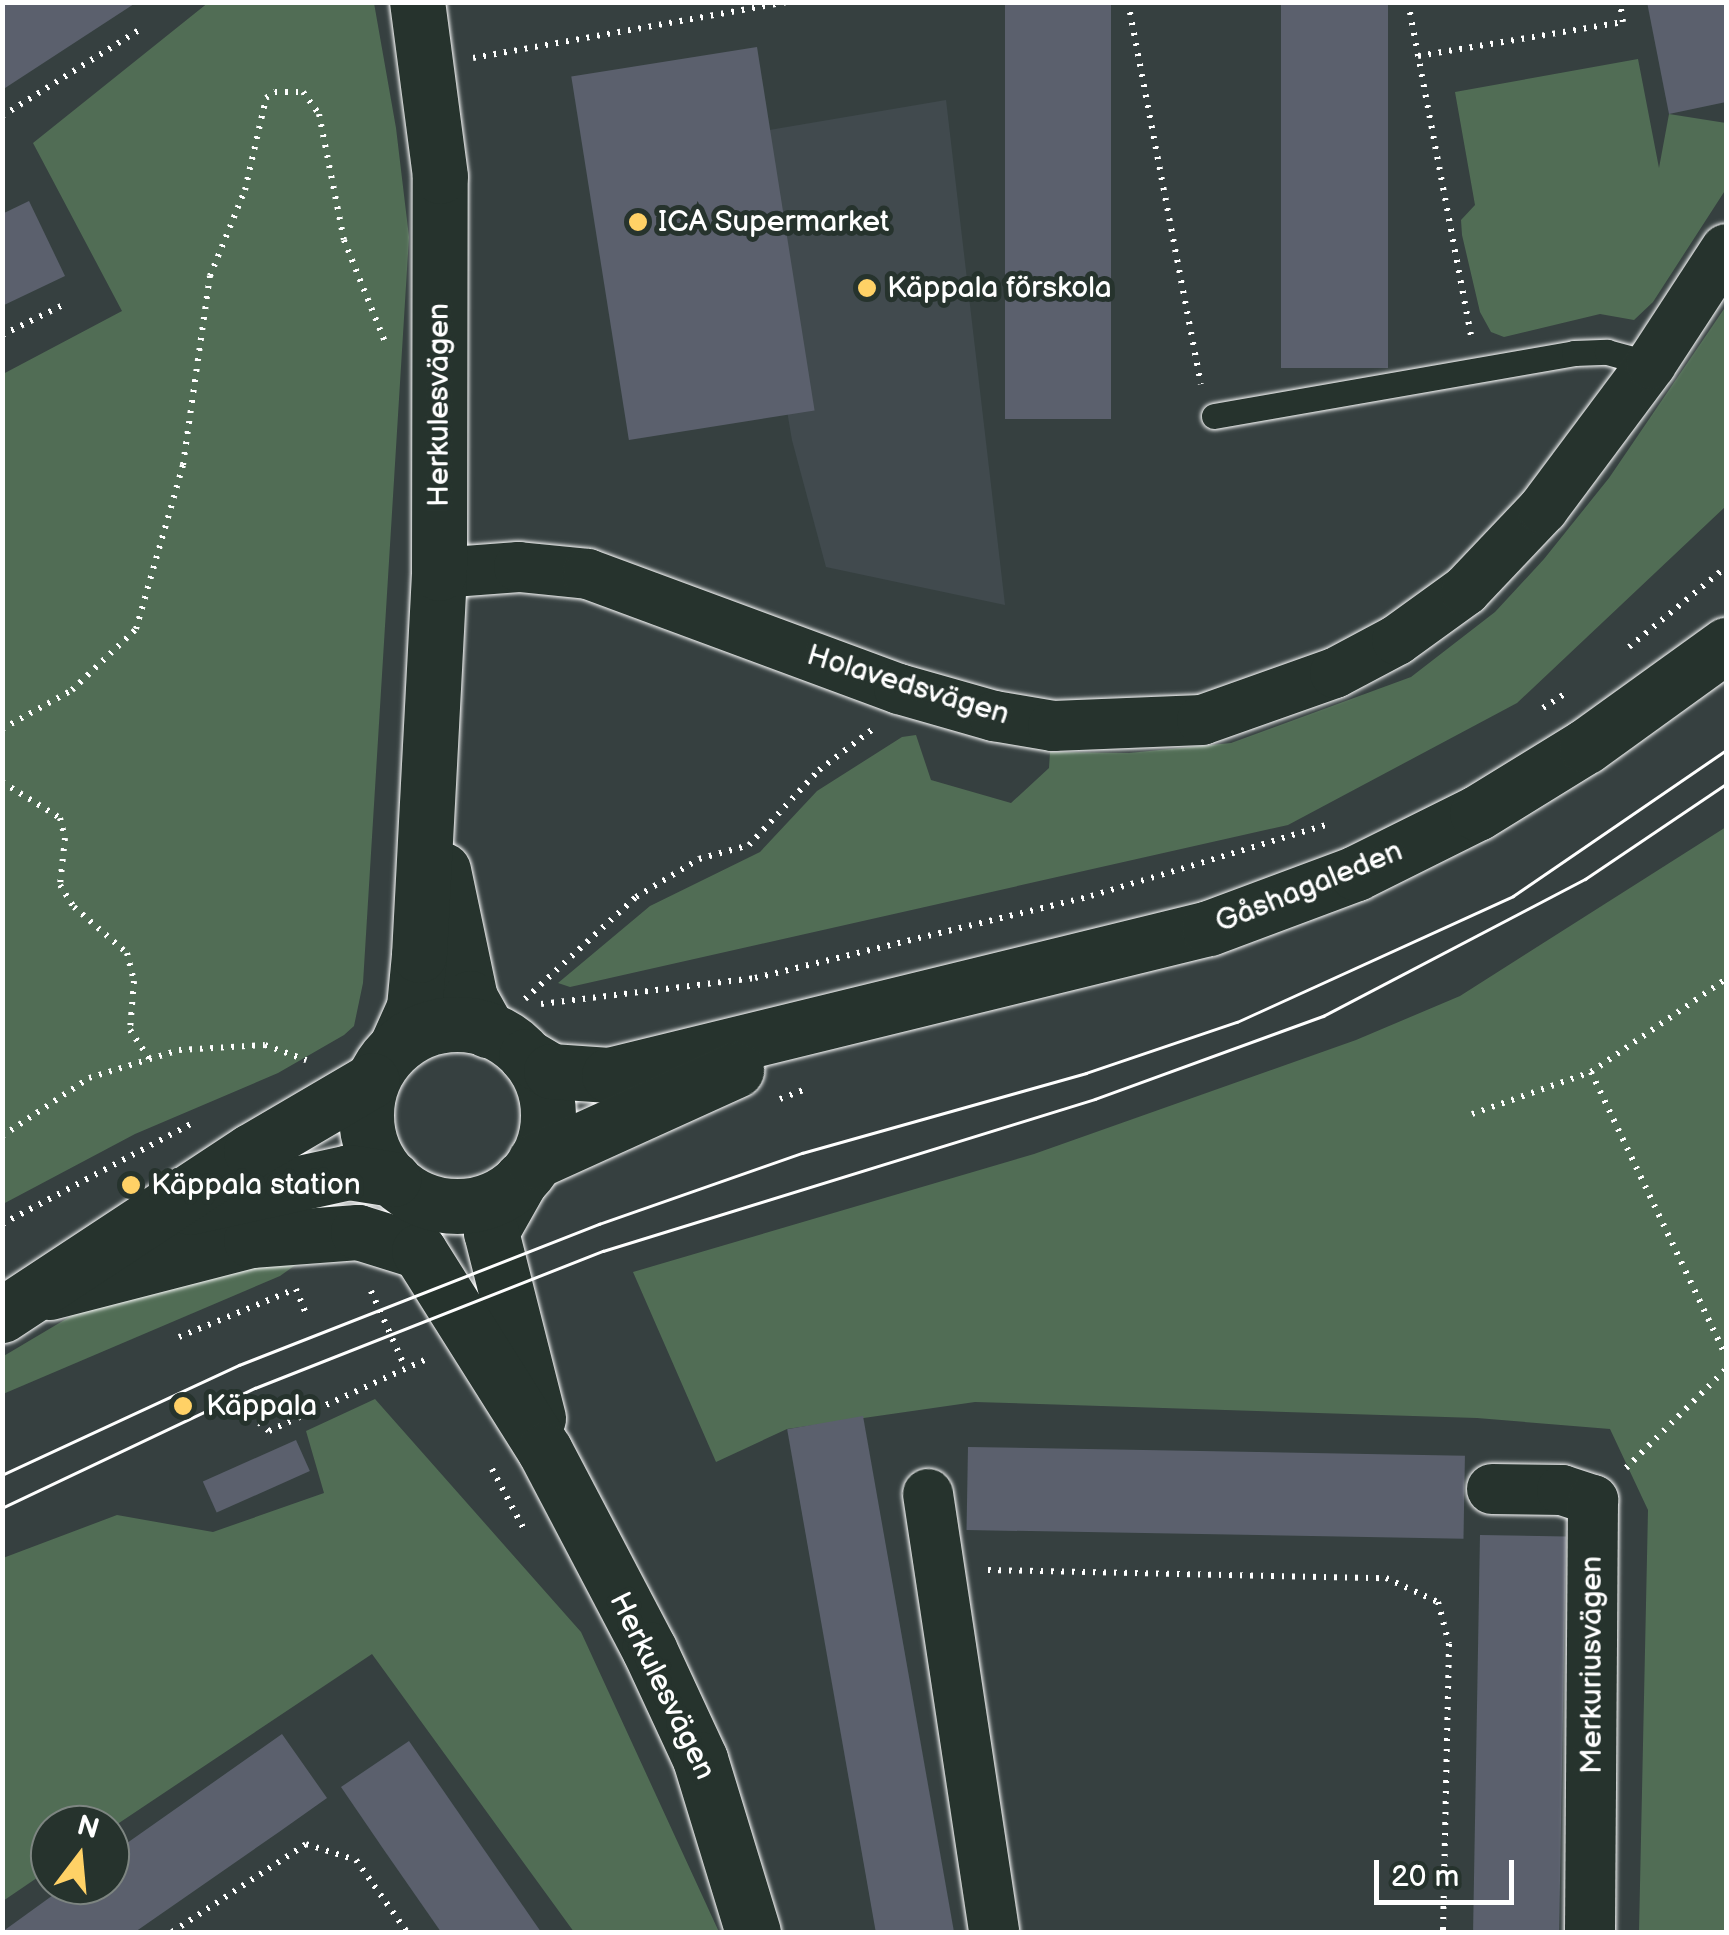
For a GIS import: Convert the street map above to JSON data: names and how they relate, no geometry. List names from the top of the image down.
{
  "streets": {
    "street": [
      "Herkulesvägen",
      "Holavedsvägen",
      "Gåshagaleden",
      "Merkuriusvägen"
    ]
  },
  "crossings": [
    ["Herkulesvägen", "Holavedsvägen"],
    ["Herkulesvägen", "Gåshagaleden"]
  ],
  "places": [
    "ICA Supermarket",
    "Käppala förskola",
    "Käppala station",
    "Käppala"
  ],
  "scale_bar": "20 m",
  "north": "top"
}
